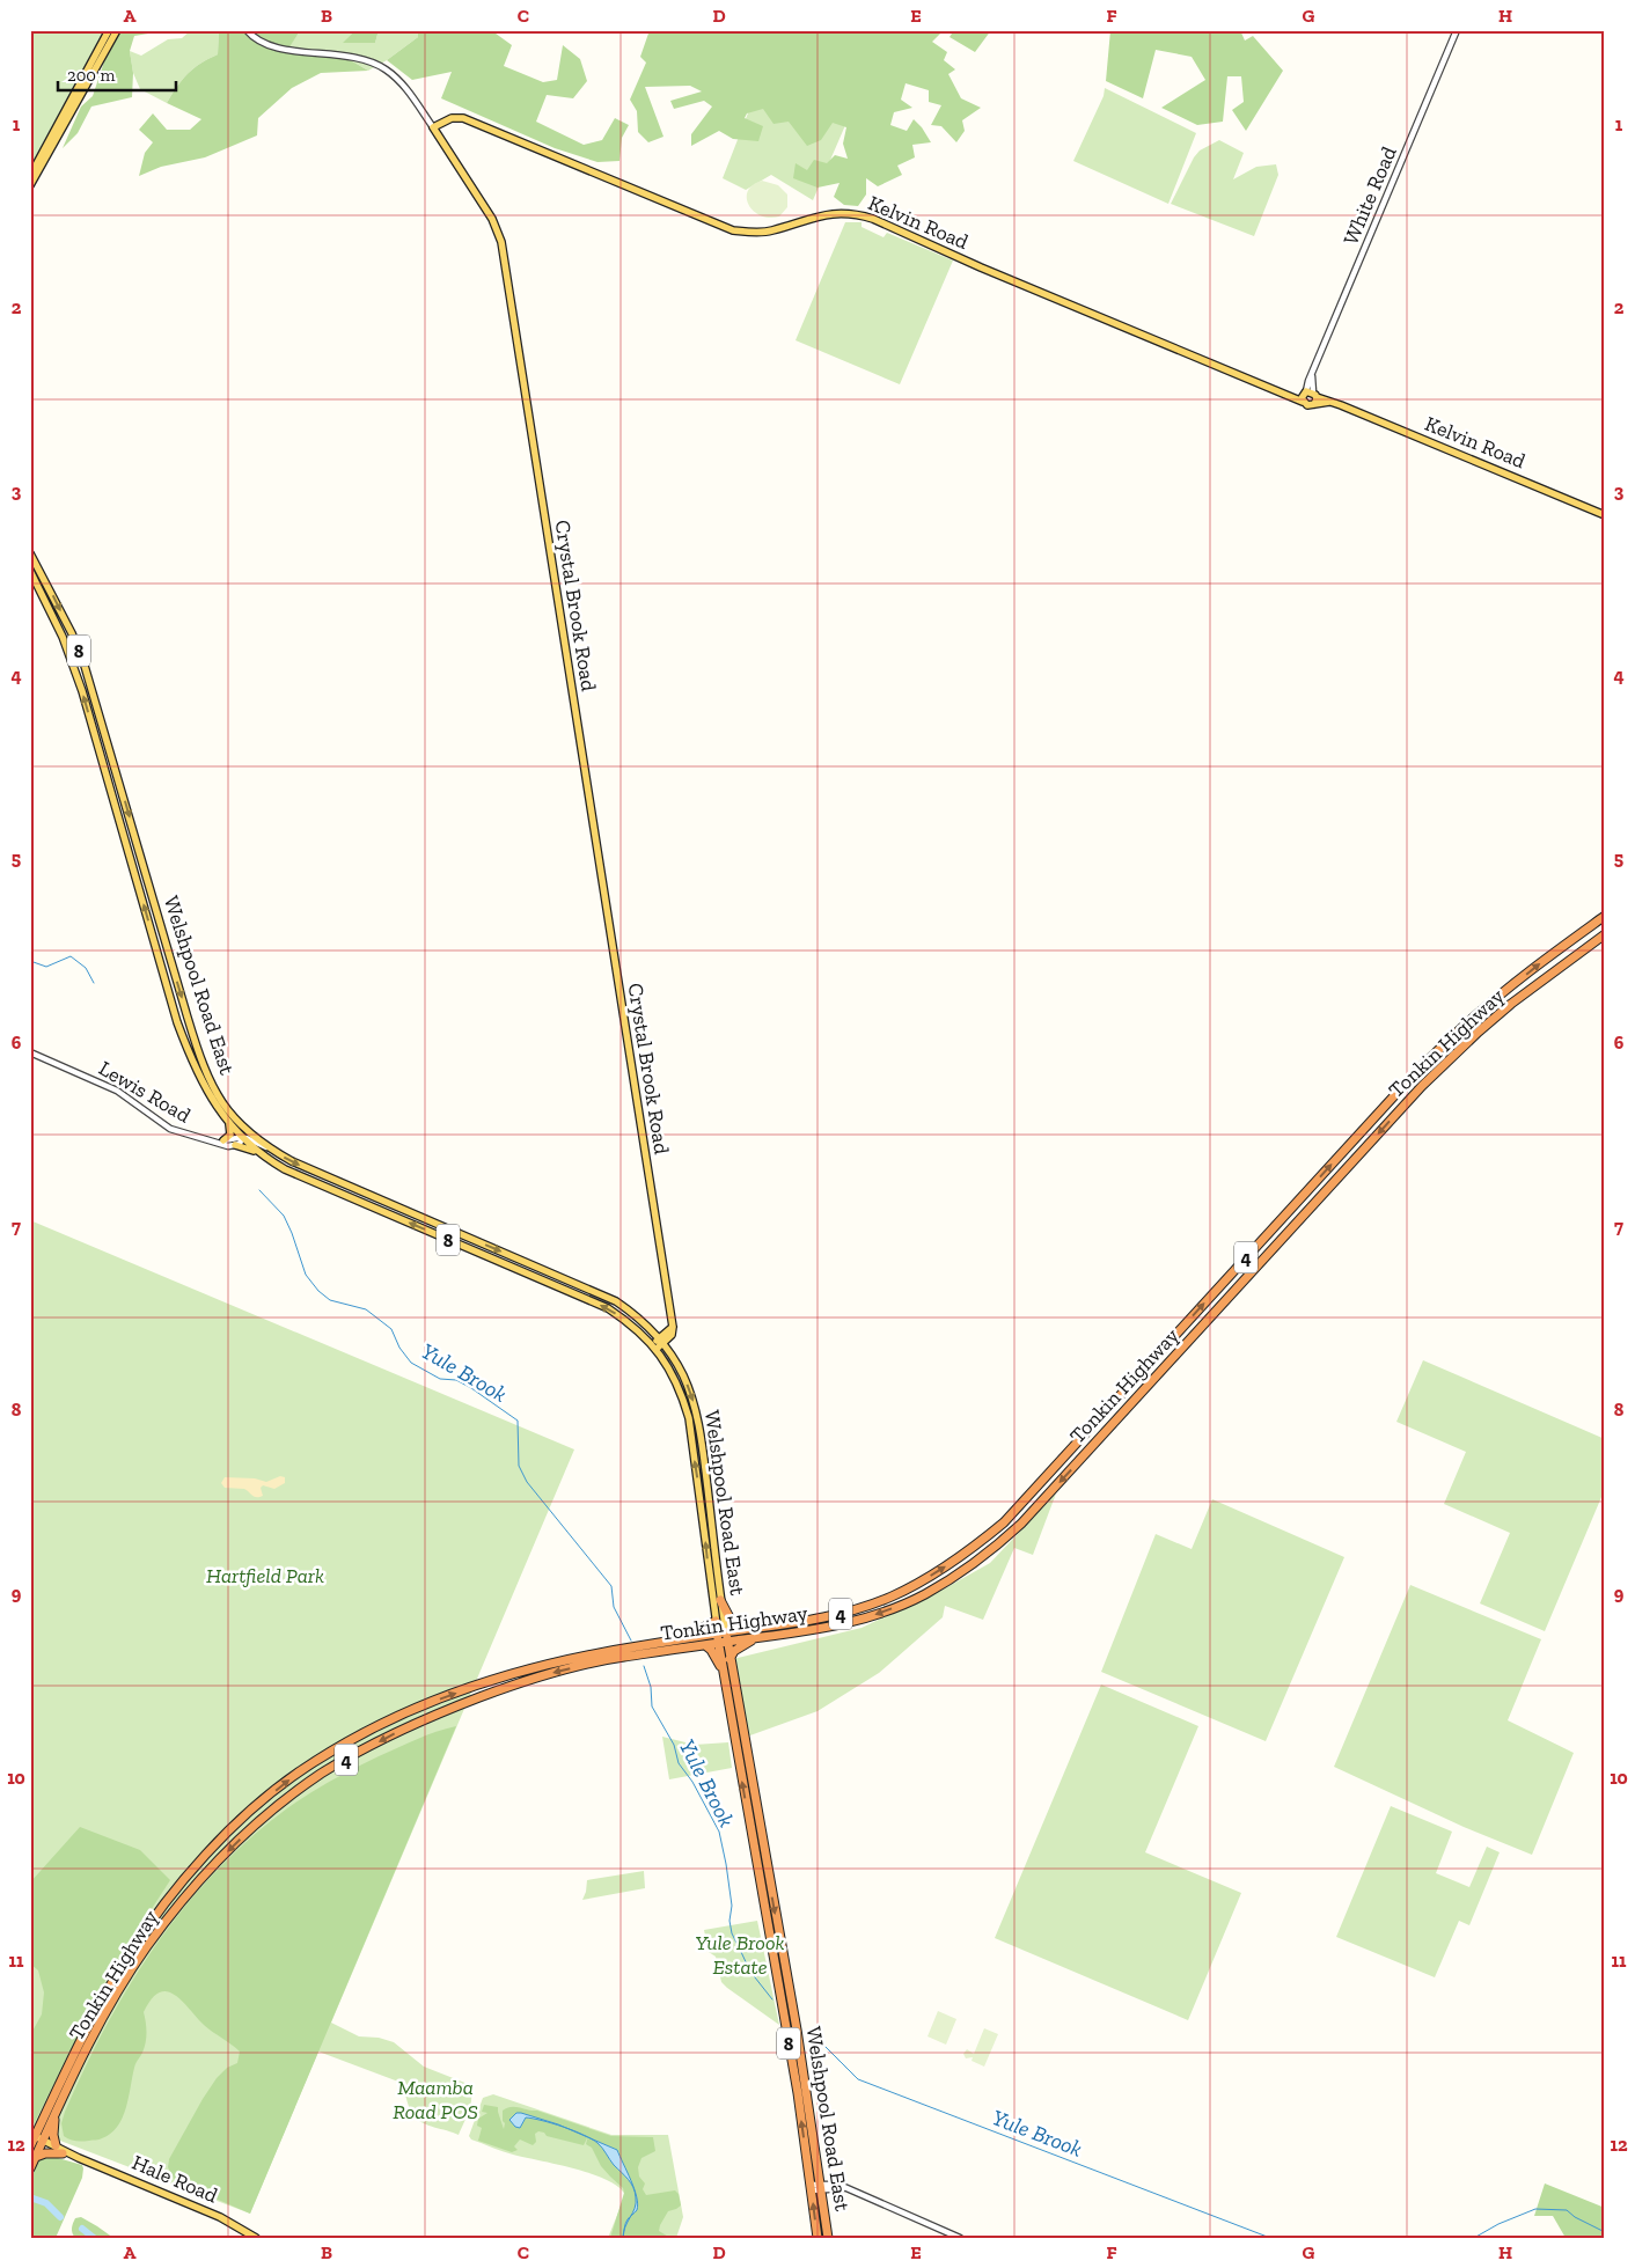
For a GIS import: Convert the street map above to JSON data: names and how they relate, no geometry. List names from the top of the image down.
{
  "streets": {
    "highway": [
      "8",
      "Welshpool Road East",
      "Tonkin Highway",
      "4"
    ],
    "main road": ["Kelvin Road", "Crystal Brook Road", "Hale Road"],
    "street": ["White Road", "Lewis Road"]
  },
  "crossings": [
    ["White Road", "Kelvin Road"],
    ["Kelvin Road", "Crystal Brook Road"],
    ["Crystal Brook Road", "Welshpool Road East"],
    ["Welshpool Road East", "Tonkin Highway"],
    ["Welshpool Road East", "Lewis Road"],
    ["Tonkin Highway", "Hale Road"]
  ],
  "water": ["Yule Brook"],
  "parks": ["Hartfield Park", "Yule Brook Estate", "Maamba Road POS"],
  "scale_bar": "200 m",
  "grid": {
    "columns": [
      "A",
      "B",
      "C",
      "D",
      "E",
      "F",
      "G",
      "H"
    ],
    "rows": [
      "1",
      "2",
      "3",
      "4",
      "5",
      "6",
      "7",
      "8",
      "9",
      "10",
      "11",
      "12"
    ]
  }
}
